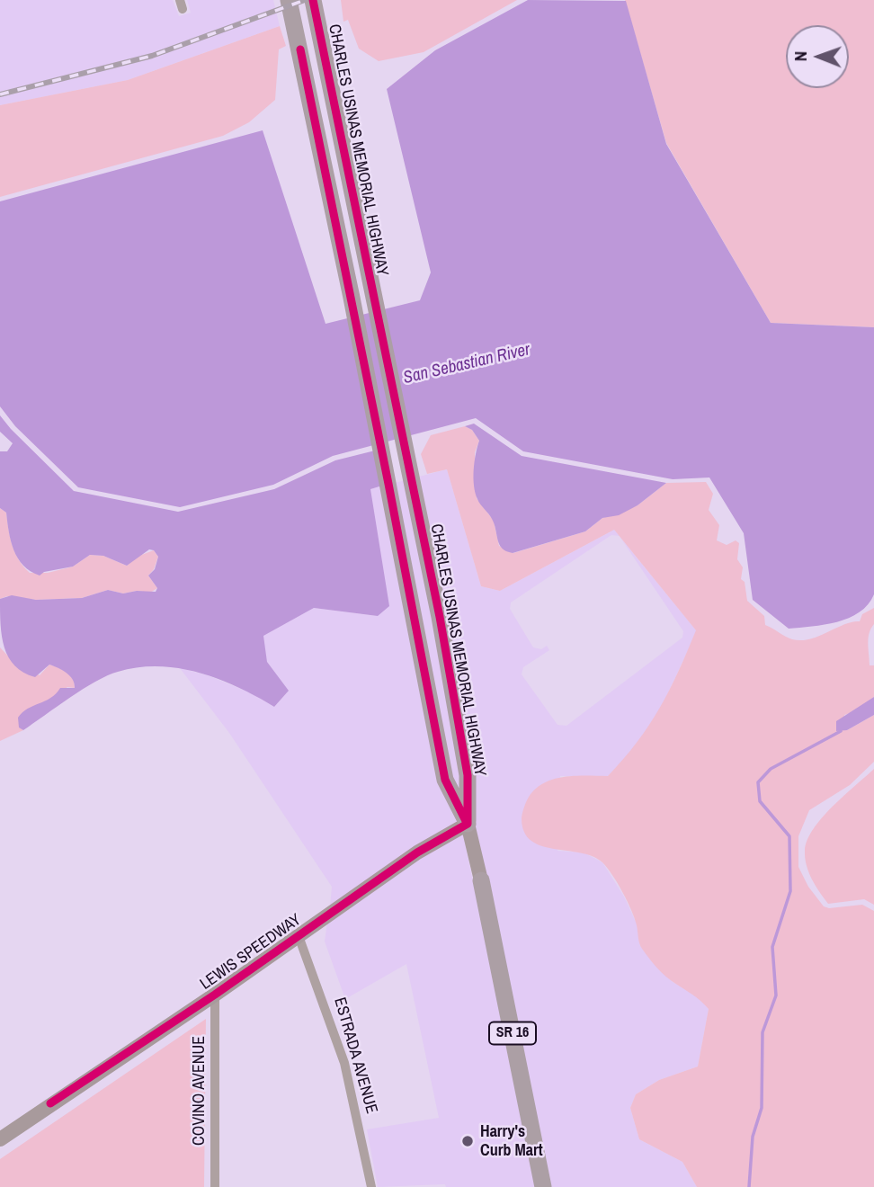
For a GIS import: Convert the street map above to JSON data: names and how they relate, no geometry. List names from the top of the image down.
{
  "streets": {
    "highway": ["CHARLES USINAS MEMORIAL HIGHWAY", "SR 16"],
    "main road": ["LEWIS SPEEDWAY"],
    "street": ["ESTRADA AVENUE", "COVINO AVENUE"]
  },
  "crossings": [
    ["CHARLES USINAS MEMORIAL HIGHWAY", "LEWIS SPEEDWAY"],
    ["LEWIS SPEEDWAY", "ESTRADA AVENUE"],
    ["LEWIS SPEEDWAY", "COVINO AVENUE"]
  ],
  "water": ["San Sebastian River"],
  "places": ["Harry's Curb Mart"],
  "north": "left"
}
